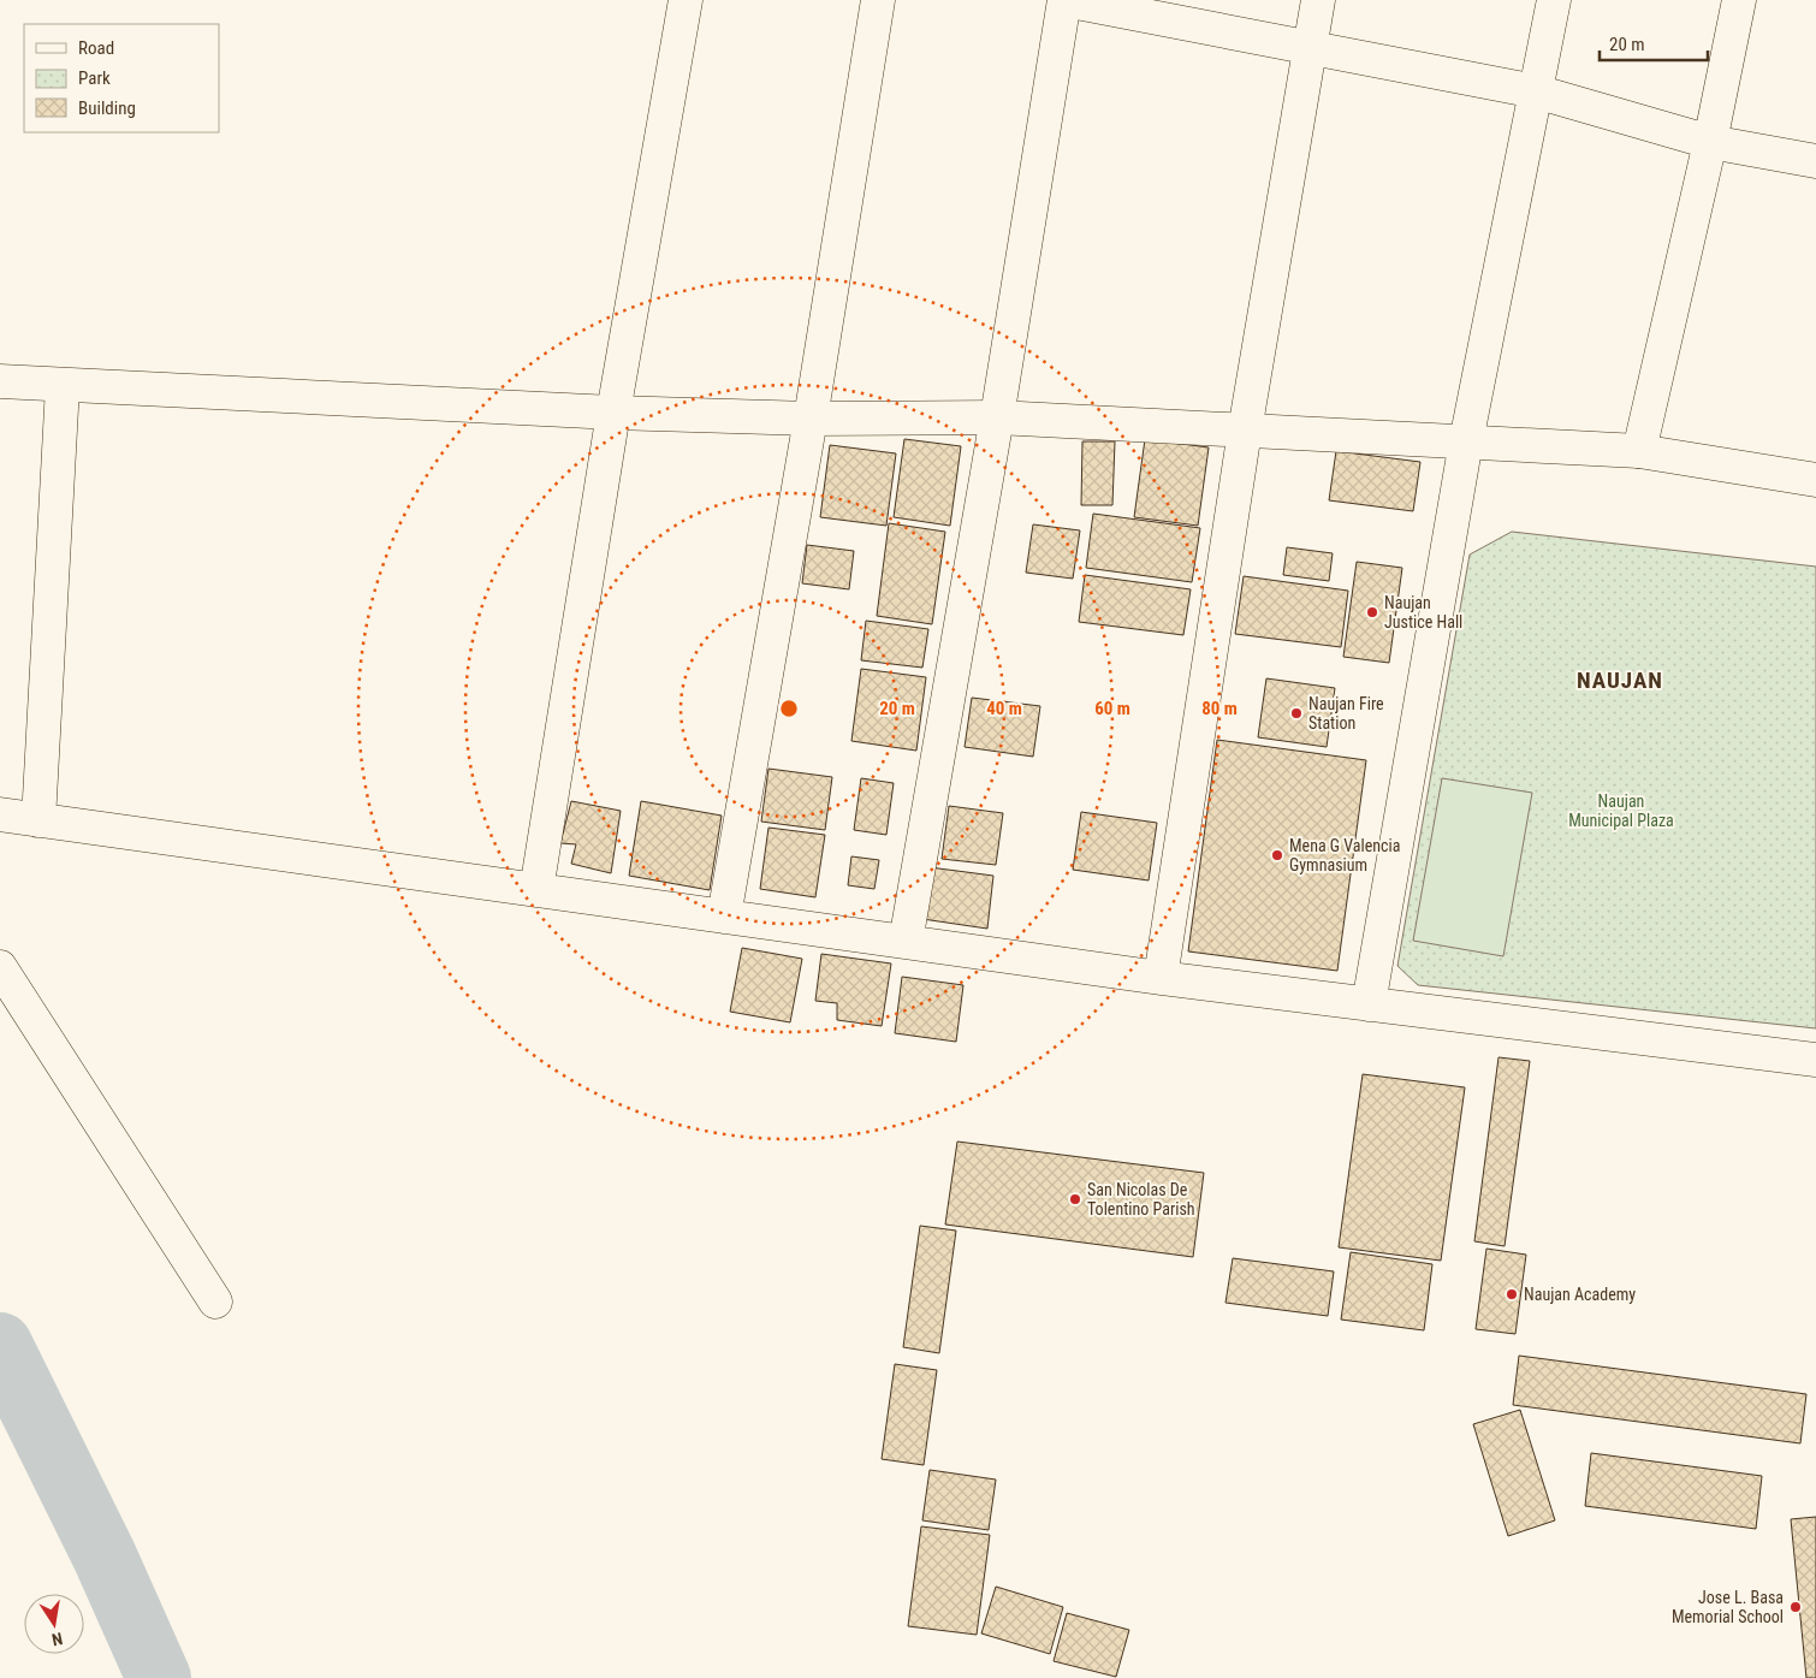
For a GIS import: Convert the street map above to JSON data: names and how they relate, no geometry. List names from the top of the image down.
{
  "districts": ["NAUJAN"],
  "parks": ["Naujan Municipal Plaza"],
  "places": [
    "Naujan Justice Hall",
    "Naujan Fire Station",
    "Mena G Valencia Gymnasium",
    "San Nicolas De Tolentino Parish",
    "Naujan Academy",
    "Jose L. Basa Memorial School"
  ],
  "legend": ["Road", "Park", "Building"],
  "scale_bar": "20 m",
  "north": "bottom",
  "rings": [
    "20 m",
    "40 m",
    "60 m",
    "80 m"
  ]
}
